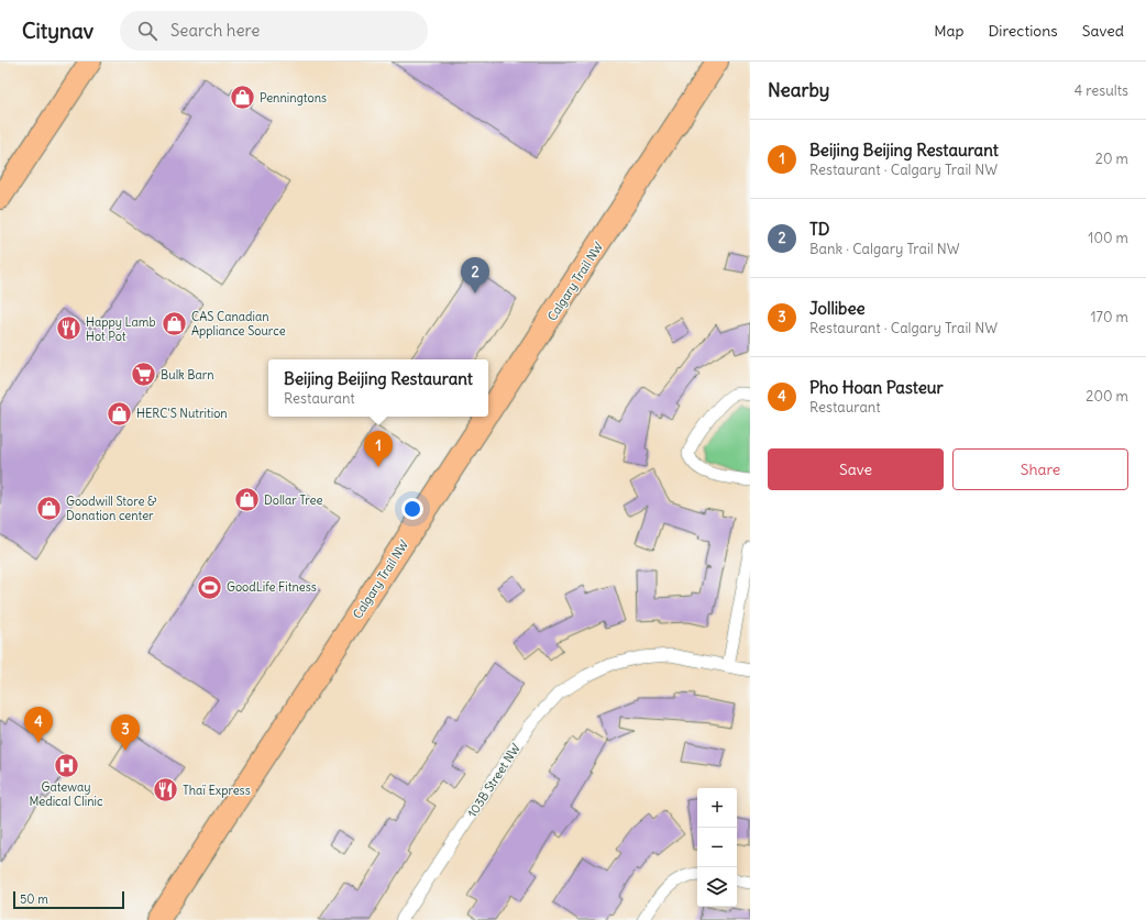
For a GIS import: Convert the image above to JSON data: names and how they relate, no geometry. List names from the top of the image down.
{
  "streets": {
    "highway": ["Calgary Trail NW"],
    "street": ["103B Street NW"]
  },
  "places": {
    "shop": [
      "Penningtons",
      "CAS Canadian Appliance Source",
      "HERC'S Nutrition",
      "Dollar Tree",
      "Goodwill Store & Donation center"
    ],
    "restaurant": ["Happy Lamb Hot Pot", "Thaï Express"],
    "supermarket": ["Bulk Barn"],
    "sports": ["GoodLife Fitness"],
    "hospital": ["Gateway Medical Clinic"]
  },
  "scale_bar": "50 m",
  "page": {
    "header": "Citynav",
    "search": "Search here",
    "nav": ["Map", "Directions", "Saved"],
    "heading": ["Nearby", "4 results"],
    "list": [
      {
        "mark": "1",
        "name": "Beijing Beijing Restaurant",
        "note": "Restaurant · Calgary Trail NW",
        "value": "20 m"
      },
      {
        "mark": "2",
        "name": "TD",
        "note": "Bank · Calgary Trail NW",
        "value": "100 m"
      },
      {
        "mark": "3",
        "name": "Jollibee",
        "note": "Restaurant · Calgary Trail NW",
        "value": "170 m"
      },
      {
        "mark": "4",
        "name": "Pho Hoan Pasteur",
        "note": "Restaurant",
        "value": "200 m"
      }
    ],
    "pins": [
      "2",
      "1",
      "4",
      "3"
    ],
    "popup": ["Beijing Beijing Restaurant", "Restaurant"],
    "buttons": ["Save", "Share"],
    "map_buttons": ["+", "−"],
    "scale": "50 m"
  }
}
